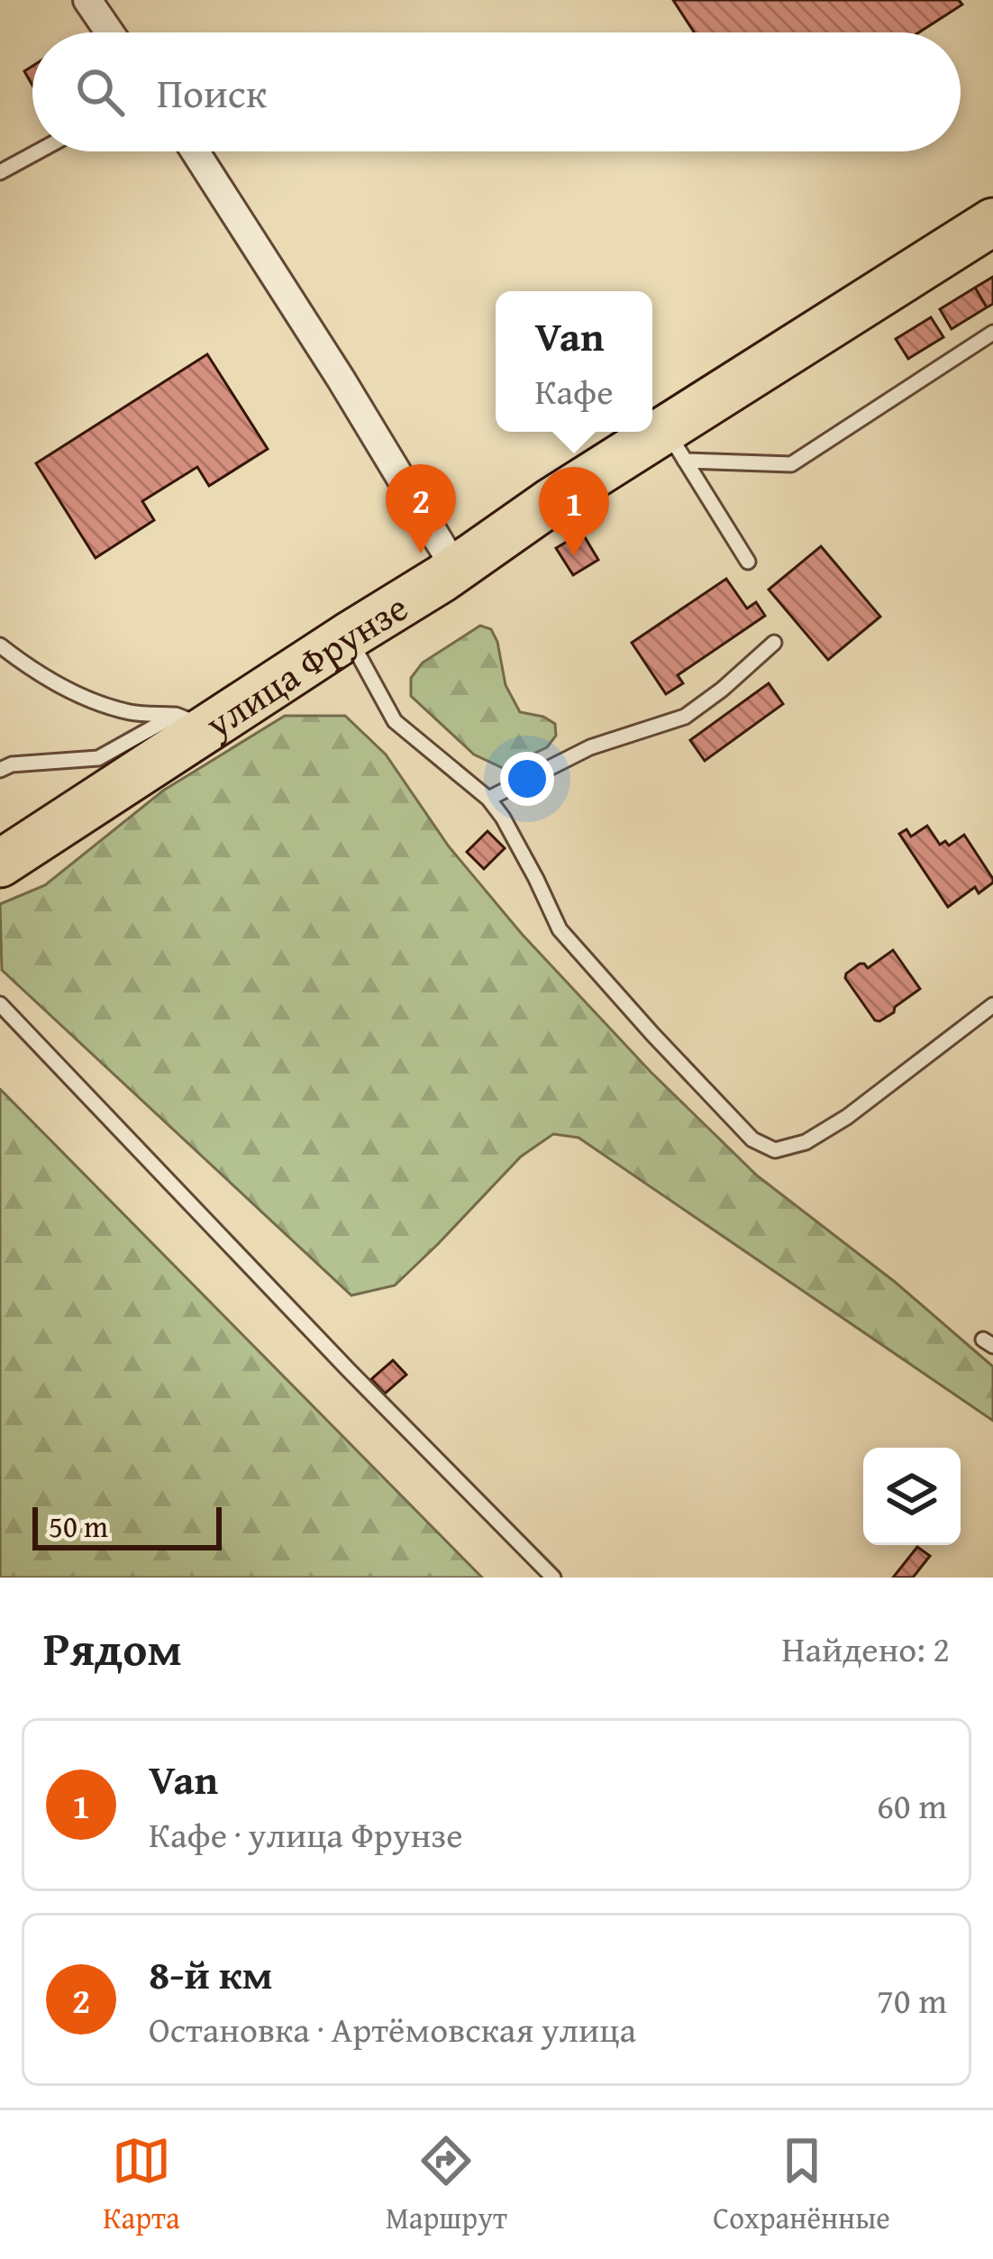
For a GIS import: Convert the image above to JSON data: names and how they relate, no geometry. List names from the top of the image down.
{
  "streets": {
    "main road": ["улица Фрунзе"]
  },
  "scale_bar": "50 m",
  "page": {
    "search": "Поиск",
    "popup": ["Van", "Кафе"],
    "pins": ["2", "1"],
    "scale": "50 m",
    "heading": ["Рядом", "Найдено: 2"],
    "list": [
      {
        "mark": "1",
        "name": "Van",
        "note": "Кафе · улица Фрунзе",
        "value": "60 m"
      },
      {
        "mark": "2",
        "name": "8-й км",
        "note": "Остановка · Артёмовская улица",
        "value": "70 m"
      }
    ],
    "nav": ["Карта", "Маршрут", "Сохранённые"]
  }
}
